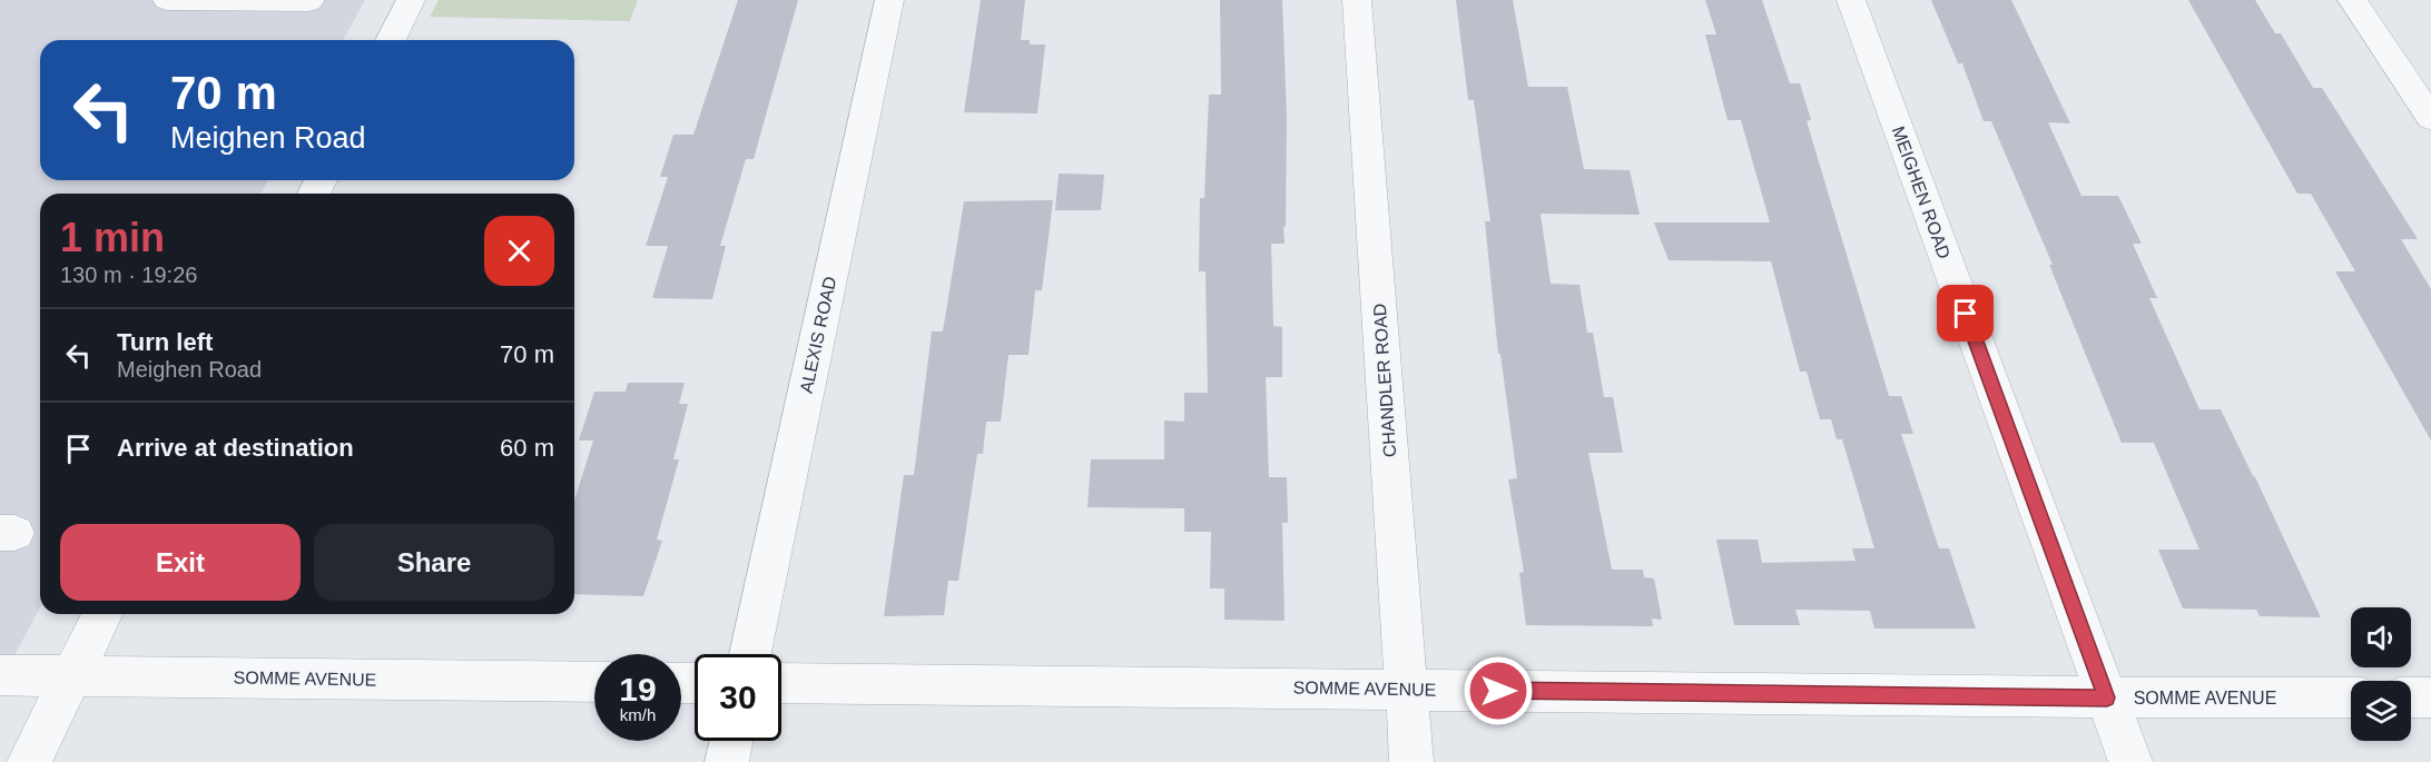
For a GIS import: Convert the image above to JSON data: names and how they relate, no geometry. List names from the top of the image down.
{
  "streets": {
    "street": [
      "MEIGHEN ROAD",
      "ALEXIS ROAD",
      "CHANDLER ROAD",
      "SOMME AVENUE"
    ]
  },
  "crossings": [
    ["MEIGHEN ROAD", "SOMME AVENUE"],
    ["CHANDLER ROAD", "SOMME AVENUE"]
  ],
  "page": {
    "turn": ["70 m", "Meighen Road"],
    "heading": ["1 min", "130 m · 19:26"],
    "list": [
      {
        "name": "Turn left",
        "note": "Meighen Road",
        "value": "70 m"
      },
      {
        "name": "Arrive at destination",
        "value": "60 m"
      }
    ],
    "buttons": ["Exit", "Share"],
    "speed": "19 km/h",
    "limit": "30"
  }
}
